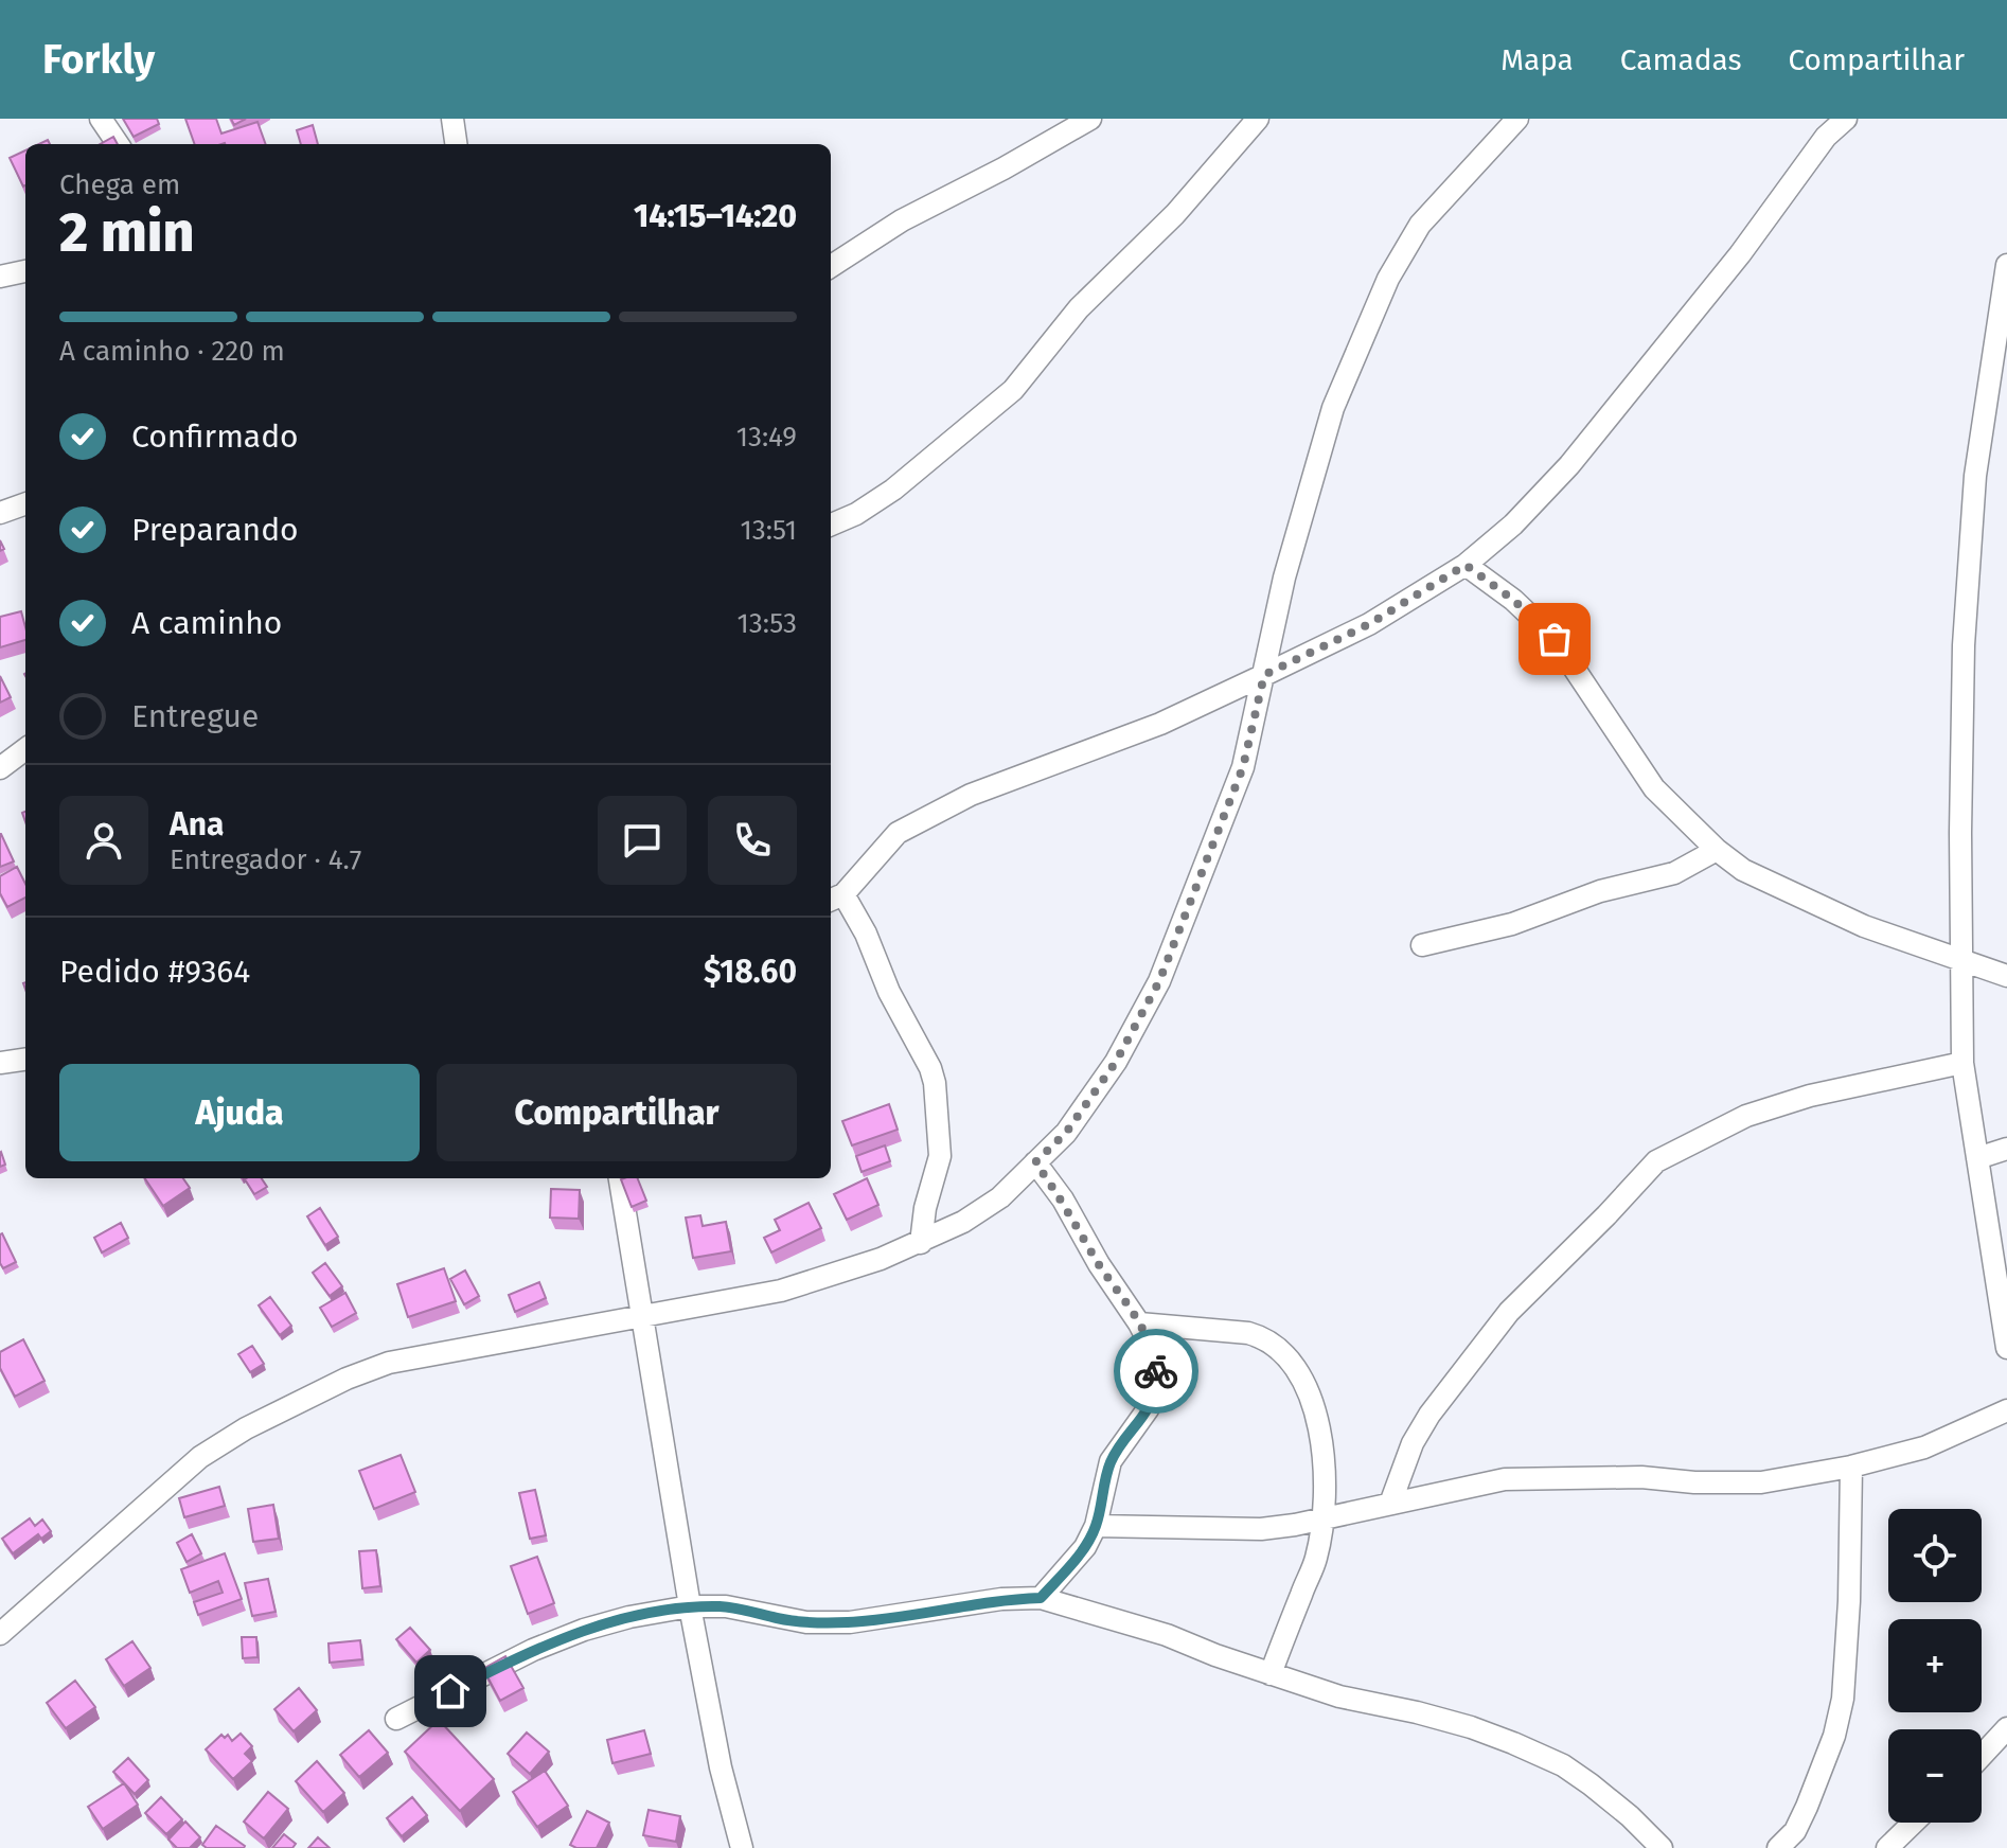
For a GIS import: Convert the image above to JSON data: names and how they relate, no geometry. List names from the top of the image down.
{
  "page": {
    "header": "Forkly",
    "nav": ["Mapa", "Camadas", "Compartilhar"],
    "heading": ["2 min", "Chega em", "14:15–14:20"],
    "panel": [
      "Ana",
      "Entregador · 4.7",
      "Pedido #9364",
      "$18.60"
    ],
    "bar": "A caminho · 220 m",
    "list": [
      ["Confirmado", "13:49"],
      ["Preparando", "13:51"],
      ["A caminho", "13:53"],
      "Entregue"
    ],
    "buttons": ["Ajuda", "Compartilhar"],
    "map_buttons": ["+", "−"]
  }
}
